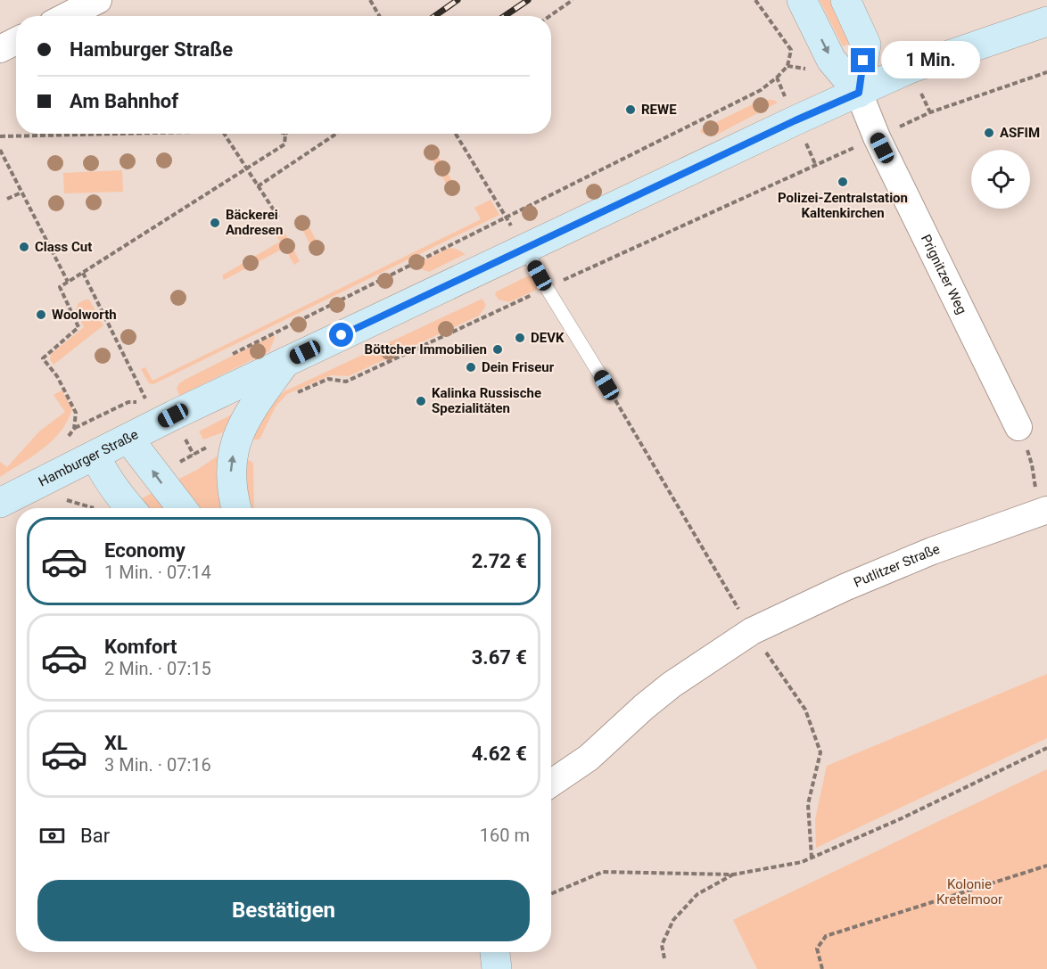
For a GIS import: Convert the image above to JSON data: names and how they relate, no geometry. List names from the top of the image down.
{
  "streets": {
    "main road": ["Hamburger Straße"],
    "street": ["Prignitzer Weg", "Putlitzer Straße"]
  },
  "crossings": [
    ["Prignitzer Weg", "Hamburger Straße"]
  ],
  "parks": ["Kolonie Kretelmoor"],
  "places": [
    "REWE",
    "ASFIM",
    "Polizei-Zentralstation Kaltenkirchen",
    "Bäckerei Andresen",
    "Class Cut",
    "Woolworth",
    "DEVK",
    "Böttcher Immobilien",
    "Dein Friseur",
    "Kalinka Russische Spezialitäten"
  ],
  "page": {
    "banner": ["Hamburger Straße", "Am Bahnhof"],
    "bubble": "1 Min.",
    "list": [
      {
        "name": "Economy",
        "note": "1 Min. · 07:14",
        "value": "2.72 €"
      },
      {
        "name": "Komfort",
        "note": "2 Min. · 07:15",
        "value": "3.67 €"
      },
      {
        "name": "XL",
        "note": "3 Min. · 07:16",
        "value": "4.62 €"
      }
    ],
    "pay": ["Bar", "160 m"],
    "buttons": "Bestätigen"
  }
}
